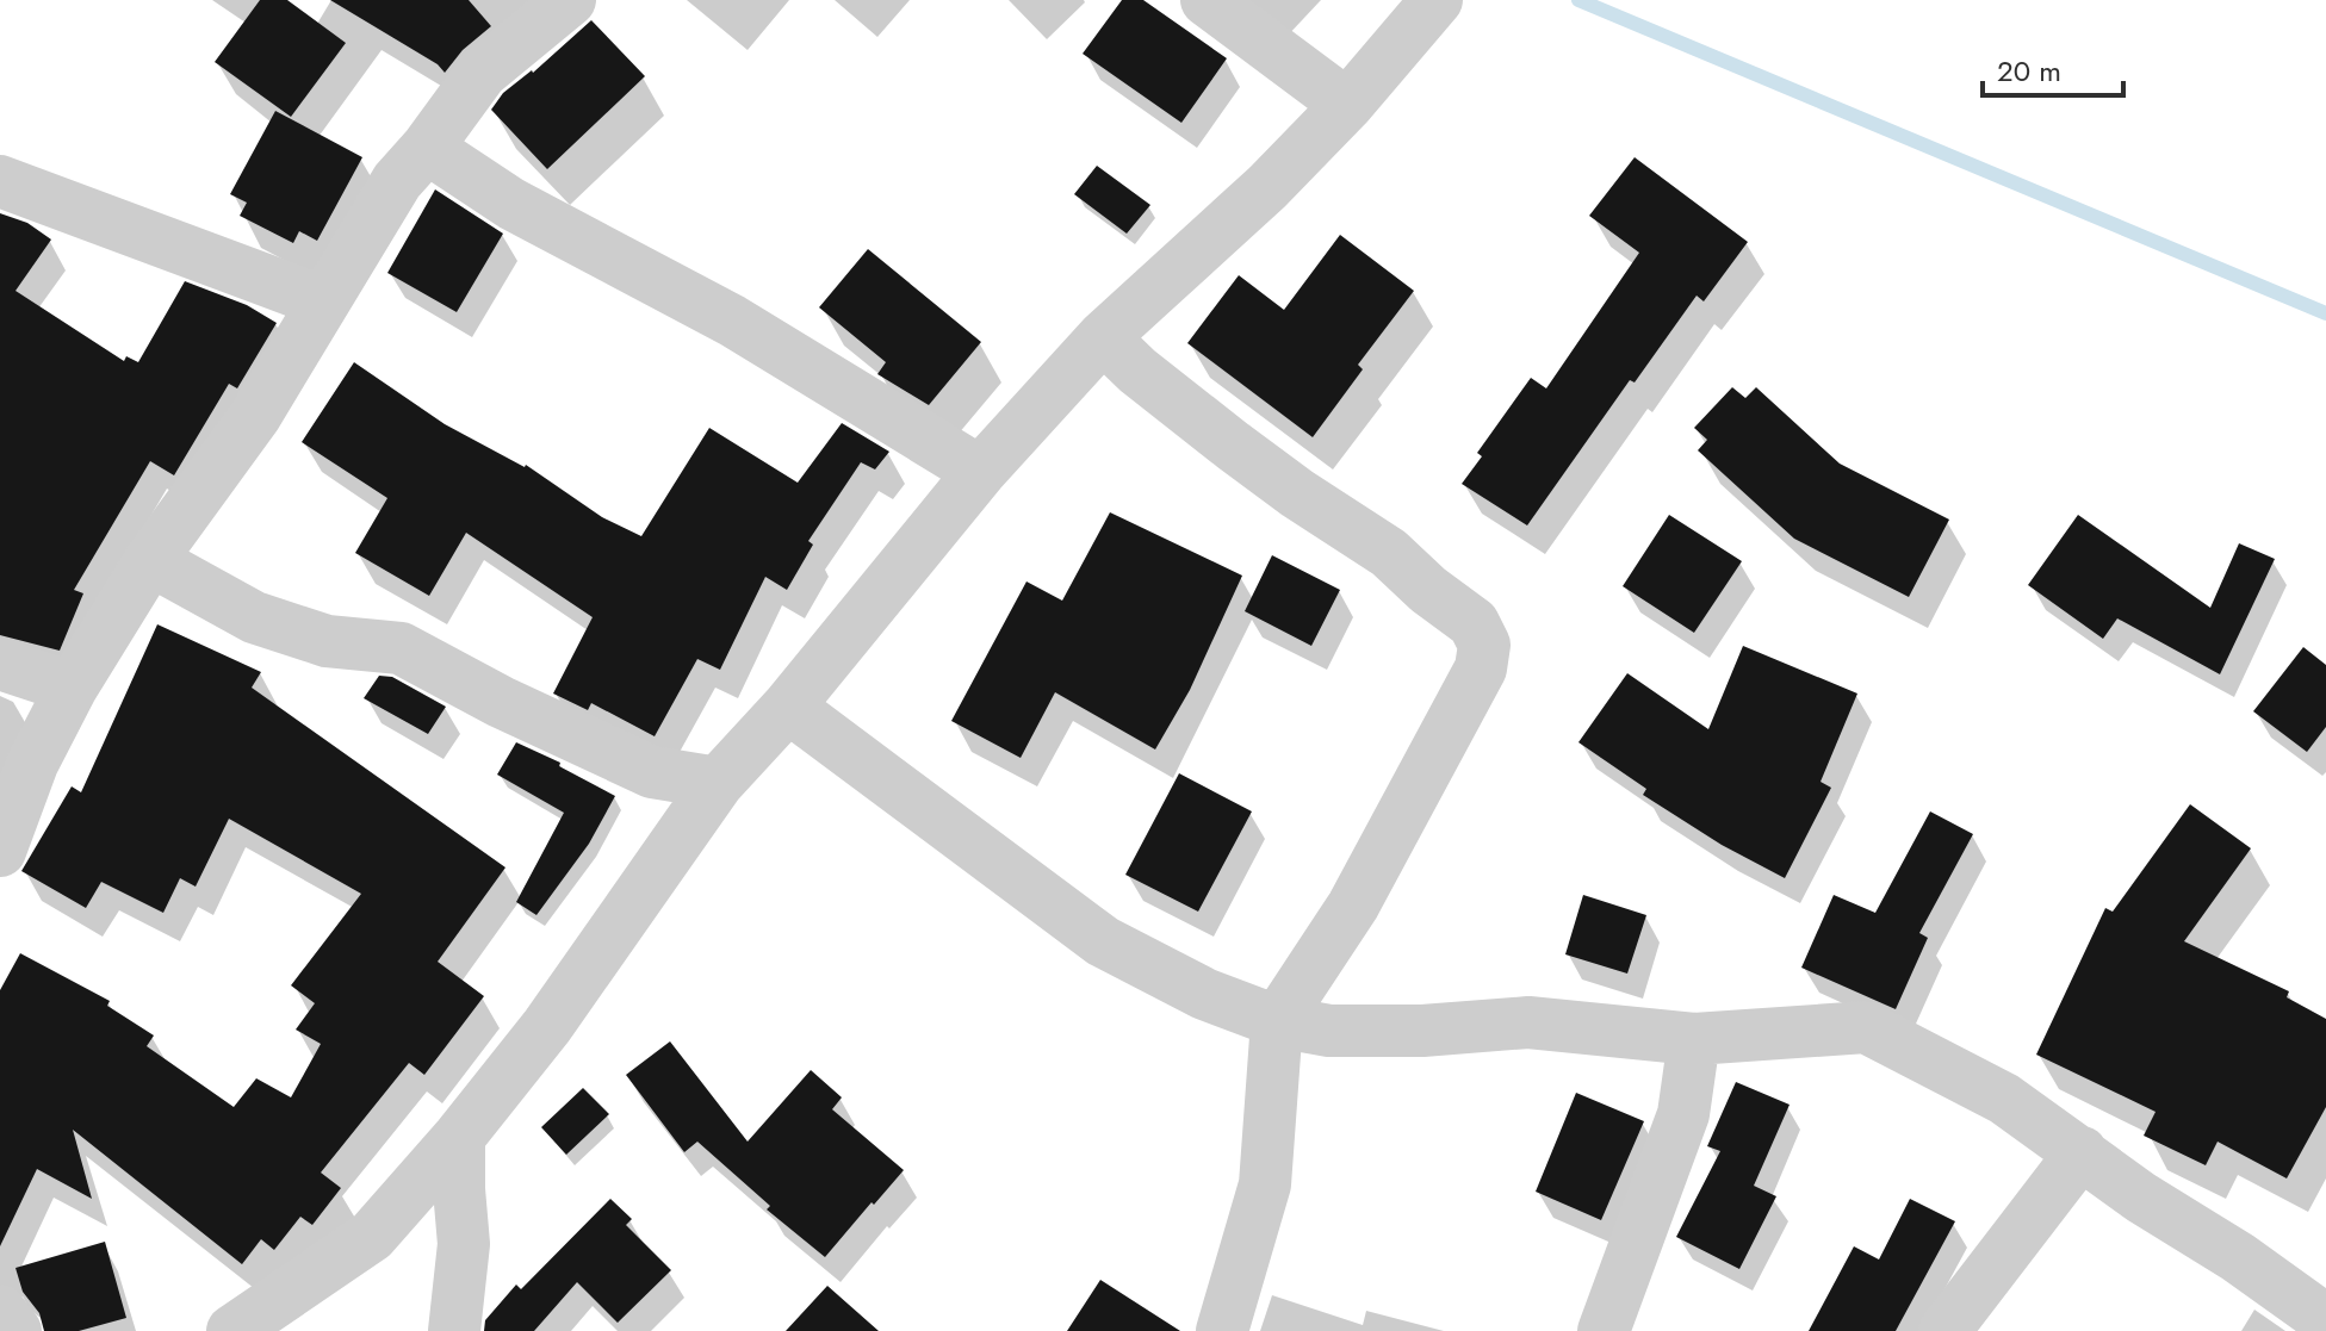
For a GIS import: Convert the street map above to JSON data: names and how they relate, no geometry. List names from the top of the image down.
{
  "scale_bar": "20 m"
}
